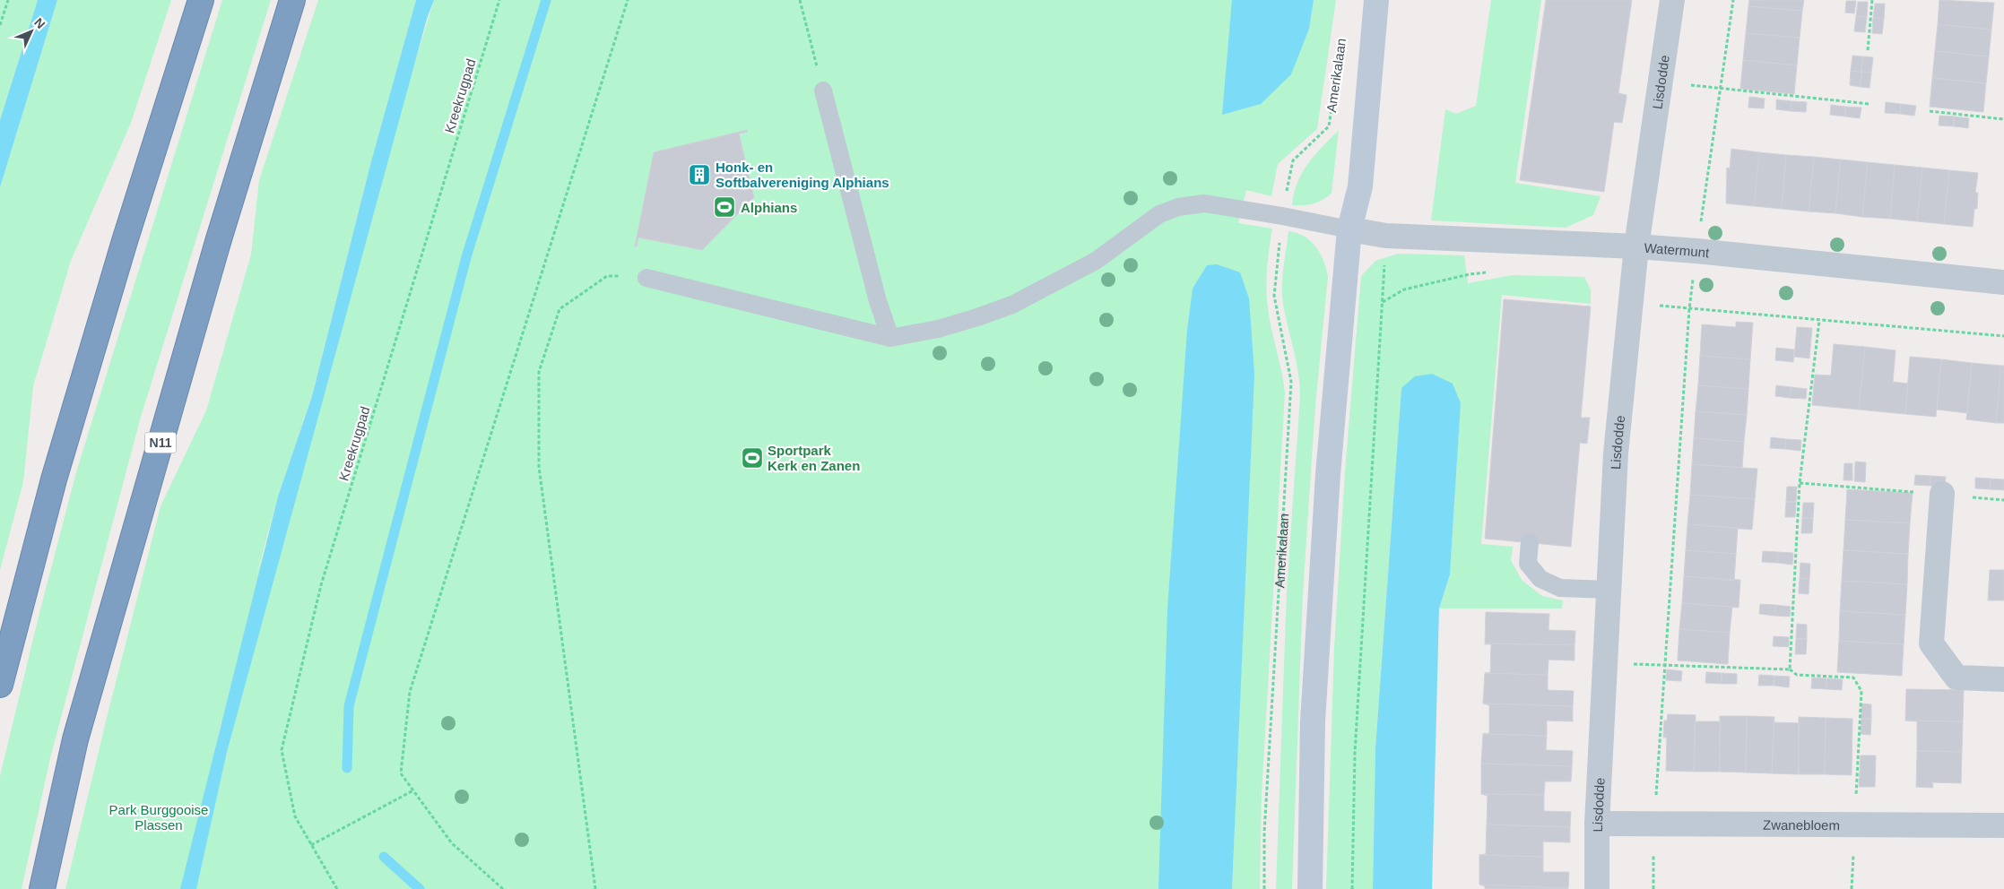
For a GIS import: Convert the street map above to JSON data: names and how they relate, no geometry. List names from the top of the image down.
{
  "streets": {
    "highway": ["N11"],
    "street": ["Lisdodde", "Watermunt", "Zwanebloem"],
    "path": ["Amerikalaan", "Kreekrugpad"]
  },
  "crossings": [
    ["Lisdodde", "Watermunt"],
    ["Lisdodde", "Zwanebloem"]
  ],
  "parks": ["Park Burggooise Plassen"],
  "places": {
    "building": ["Honk- en Softbalvereniging Alphians"],
    "sports": ["Alphians", "Sportpark Kerk en Zanen"]
  },
  "north": "top right"
}
